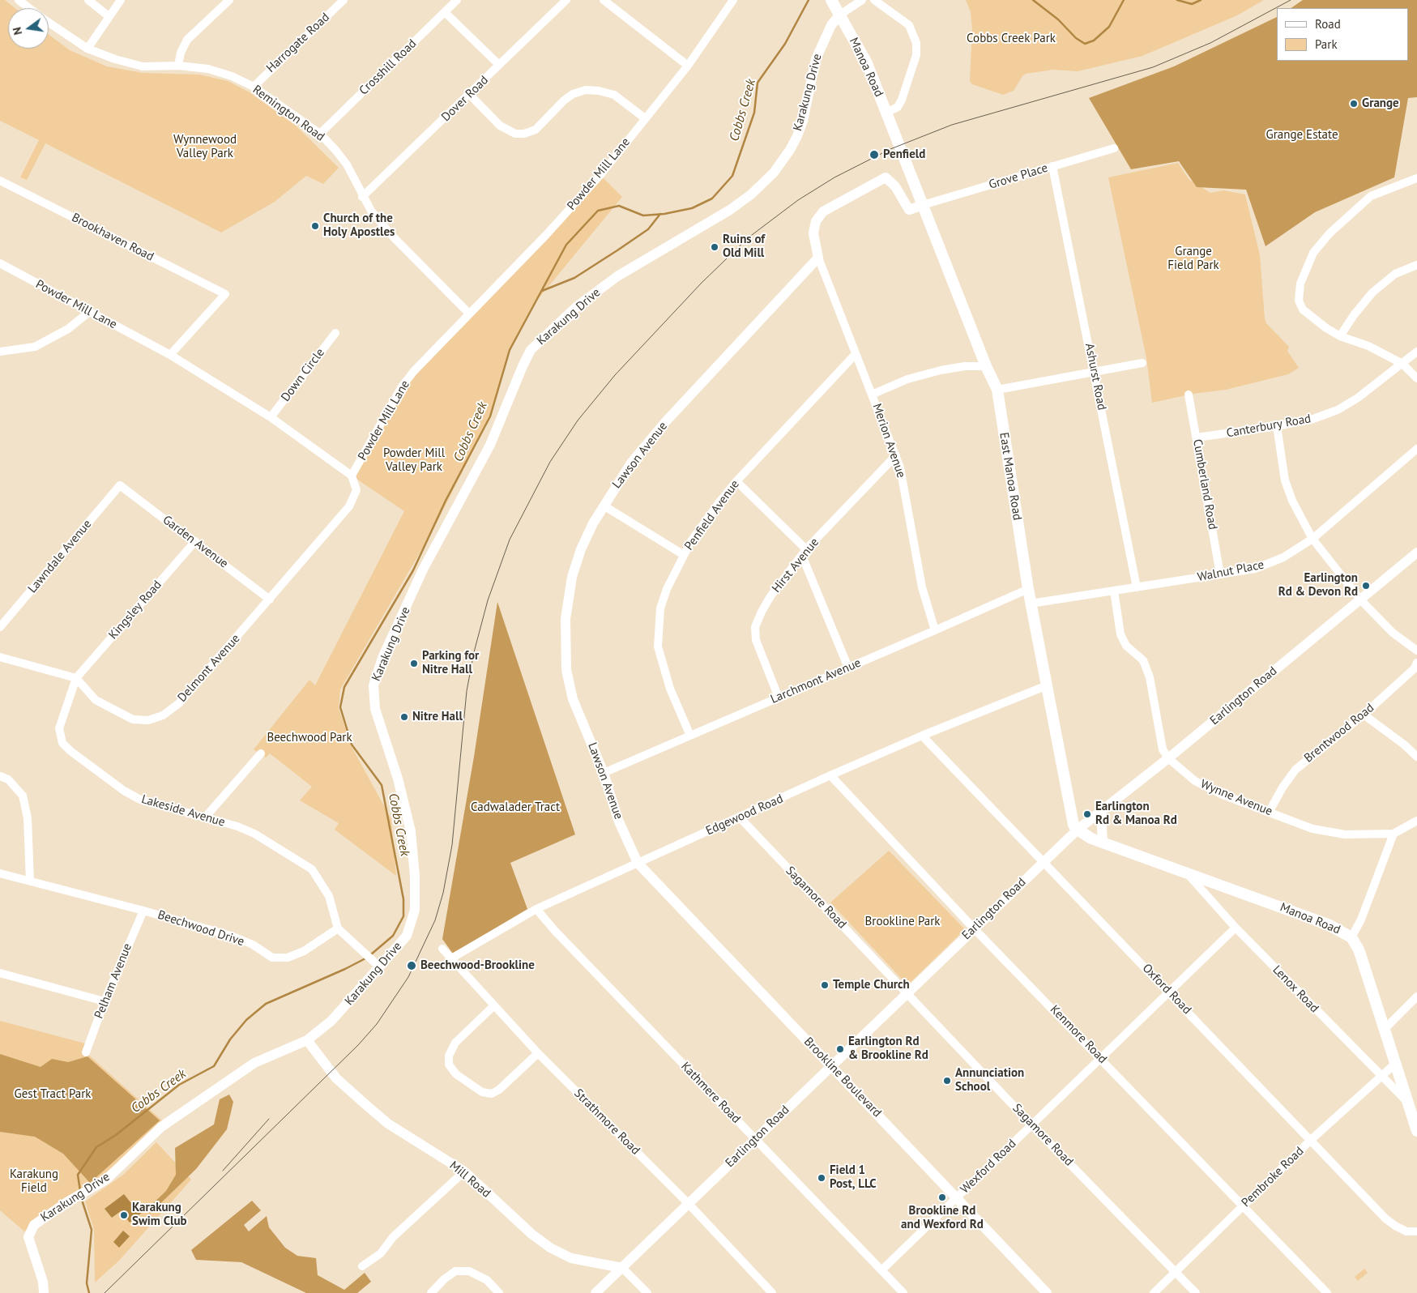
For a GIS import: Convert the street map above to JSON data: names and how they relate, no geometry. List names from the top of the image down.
{
  "streets": {
    "main road": ["Manoa Road", "East Manoa Road"],
    "street": [
      "Harrogate Road",
      "Crosshill Road",
      "Karakung Drive",
      "Dover Road",
      "Remington Road",
      "Powder Mill Lane",
      "Grove Place",
      "Brookhaven Road",
      "Down Circle",
      "Ashurst Road",
      "Canterbury Road",
      "Merion Avenue",
      "Lawson Avenue",
      "Cumberland Road",
      "Penfield Avenue",
      "Garden Avenue",
      "Lawndale Avenue",
      "Hirst Avenue",
      "Walnut Place",
      "Kingsley Road",
      "Delmont Avenue",
      "Larchmont Avenue",
      "Earlington Road",
      "Brentwood Road",
      "Wynne Avenue",
      "Lakeside Avenue",
      "Edgewood Road",
      "Sagamore Road",
      "Beechwood Drive",
      "Pelham Avenue",
      "Oxford Road",
      "Lenox Road",
      "Kenmore Road",
      "Brookline Boulevard",
      "Kathmere Road",
      "Strathmore Road",
      "Wexford Road",
      "Pembroke Road",
      "Mill Road"
    ]
  },
  "crossings": [
    ["Harrogate Road", "Remington Road"],
    ["Crosshill Road", "Remington Road"],
    ["Manoa Road", "Karakung Drive"],
    ["Manoa Road", "East Manoa Road"],
    ["Manoa Road", "Earlington Road"],
    ["Manoa Road", "Lenox Road"],
    ["Manoa Road", "Pembroke Road"],
    ["Karakung Drive", "Mill Road"],
    ["Dover Road", "Remington Road"],
    ["Remington Road", "Powder Mill Lane"],
    ["Powder Mill Lane", "Brookhaven Road"],
    ["Powder Mill Lane", "Down Circle"],
    ["Powder Mill Lane", "Delmont Avenue"],
    ["Grove Place", "Ashurst Road"],
    ["Grove Place", "East Manoa Road"],
    ["Ashurst Road", "Walnut Place"],
    ["Canterbury Road", "Cumberland Road"],
    ["Merion Avenue", "Lawson Avenue"],
    ["Merion Avenue", "Penfield Avenue"],
    ["Merion Avenue", "Hirst Avenue"],
    ["Merion Avenue", "Larchmont Avenue"],
    ["Lawson Avenue", "Larchmont Avenue"],
    ["Lawson Avenue", "Edgewood Road"],
    ["Lawson Avenue", "Brookline Boulevard"],
    ["East Manoa Road", "Walnut Place"],
    ["East Manoa Road", "Larchmont Avenue"],
    ["East Manoa Road", "Earlington Road"],
    ["East Manoa Road", "Edgewood Road"],
    ["Cumberland Road", "Walnut Place"],
    ["Penfield Avenue", "Larchmont Avenue"],
    ["Garden Avenue", "Lawndale Avenue"],
    ["Garden Avenue", "Kingsley Road"],
    ["Garden Avenue", "Delmont Avenue"],
    ["Hirst Avenue", "Larchmont Avenue"],
    ["Walnut Place", "Wynne Avenue"],
    ["Kingsley Road", "Delmont Avenue"],
    ["Kingsley Road", "Lakeside Avenue"],
    ["Delmont Avenue", "Lakeside Avenue"],
    ["Earlington Road", "Wynne Avenue"],
    ["Earlington Road", "Sagamore Road"],
    ["Earlington Road", "Oxford Road"],
    ["Earlington Road", "Kenmore Road"],
    ["Earlington Road", "Brookline Boulevard"],
    ["Earlington Road", "Kathmere Road"],
    ["Earlington Road", "Strathmore Road"],
    ["Earlington Road", "Mill Road"],
    ["Brentwood Road", "Wynne Avenue"],
    ["Lakeside Avenue", "Beechwood Drive"],
    ["Edgewood Road", "Sagamore Road"],
    ["Edgewood Road", "Oxford Road"],
    ["Edgewood Road", "Kenmore Road"],
    ["Edgewood Road", "Brookline Boulevard"],
    ["Edgewood Road", "Kathmere Road"],
    ["Edgewood Road", "Strathmore Road"],
    ["Sagamore Road", "Wexford Road"],
    ["Sagamore Road", "Pembroke Road"],
    ["Beechwood Drive", "Pelham Avenue"],
    ["Oxford Road", "Wexford Road"],
    ["Oxford Road", "Pembroke Road"],
    ["Lenox Road", "Wexford Road"],
    ["Lenox Road", "Pembroke Road"],
    ["Kenmore Road", "Wexford Road"],
    ["Kenmore Road", "Pembroke Road"],
    ["Brookline Boulevard", "Wexford Road"],
    ["Kathmere Road", "Wexford Road"]
  ],
  "water": ["Cobbs Creek"],
  "parks": [
    "Cobbs Creek Park",
    "Grange Estate",
    "Wynnewood Valley Park",
    "Grange Field Park",
    "Powder Mill Valley Park",
    "Beechwood Park",
    "Cadwalader Tract",
    "Brookline Park",
    "Gest Tract Park",
    "Karakung Field"
  ],
  "places": [
    "Grange",
    "Penfield",
    "Church of the Holy Apostles",
    "Ruins of Old Mill",
    "Earlington Rd & Devon Rd",
    "Parking for Nitre Hall",
    "Nitre Hall",
    "Earlington Rd & Manoa Rd",
    "Beechwood-Brookline",
    "Temple Church",
    "Earlington Rd & Brookline Rd",
    "Annunciation School",
    "Field 1 Post, LLC",
    "Brookline Rd and Wexford Rd",
    "Karakung Swim Club"
  ],
  "legend": ["Road", "Park"],
  "north": "left"
}
